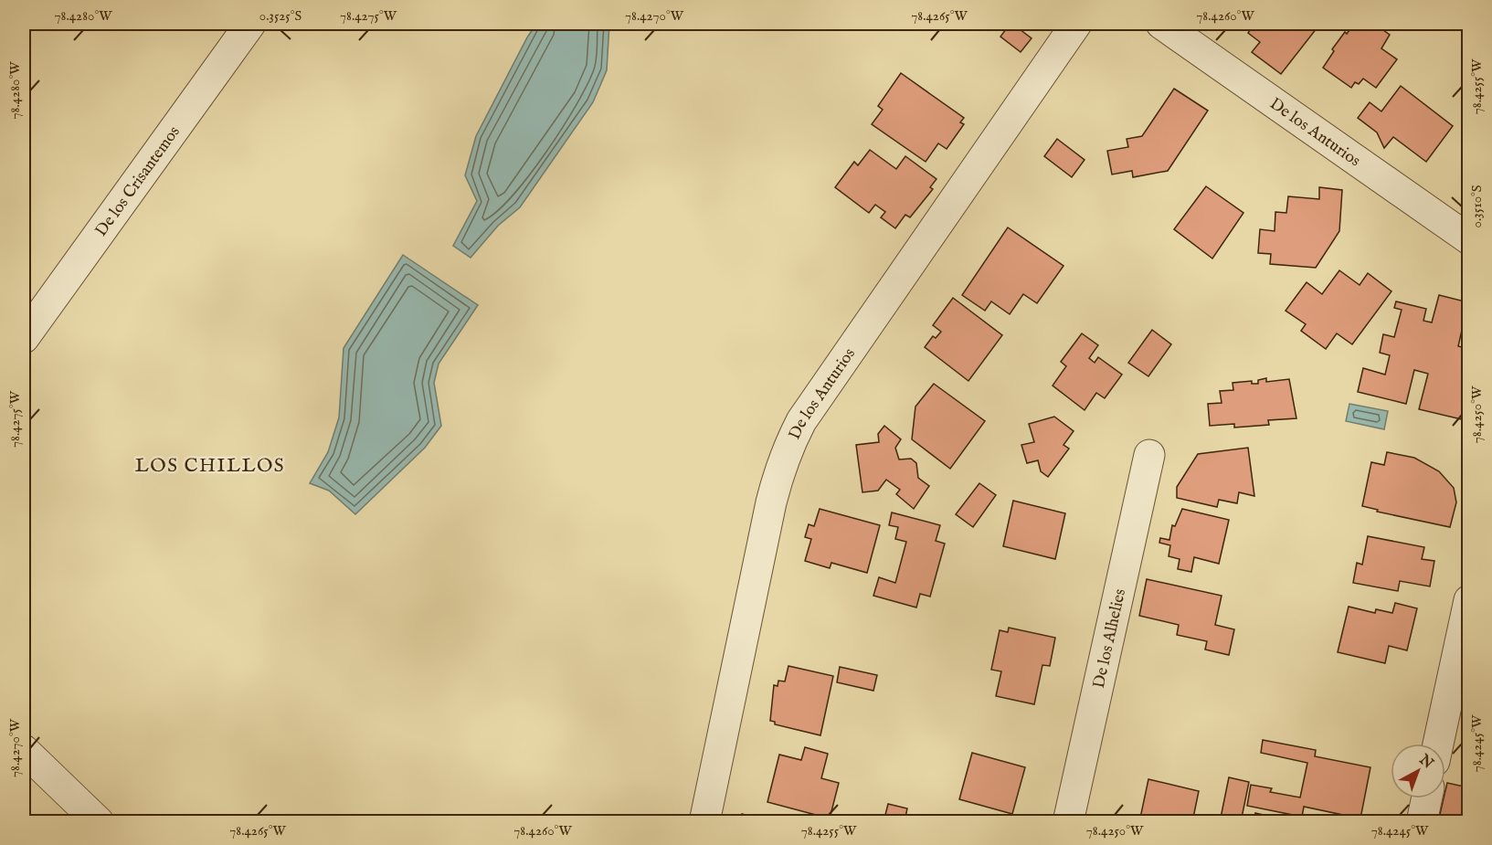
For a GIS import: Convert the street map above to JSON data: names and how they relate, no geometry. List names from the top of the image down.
{
  "streets": {
    "street": ["De los Anturios", "De los Crisantemos", "De los Alhelies"]
  },
  "districts": ["LOS CHILLOS"],
  "north": "top right",
  "coordinates": [
    "78.4280°W",
    "0.3525°S",
    "78.4275°W",
    "78.4270°W",
    "78.4265°W",
    "78.4260°W",
    "78.4255°W",
    "0.3510°S",
    "78.4250°W",
    "78.4245°W"
  ]
}
